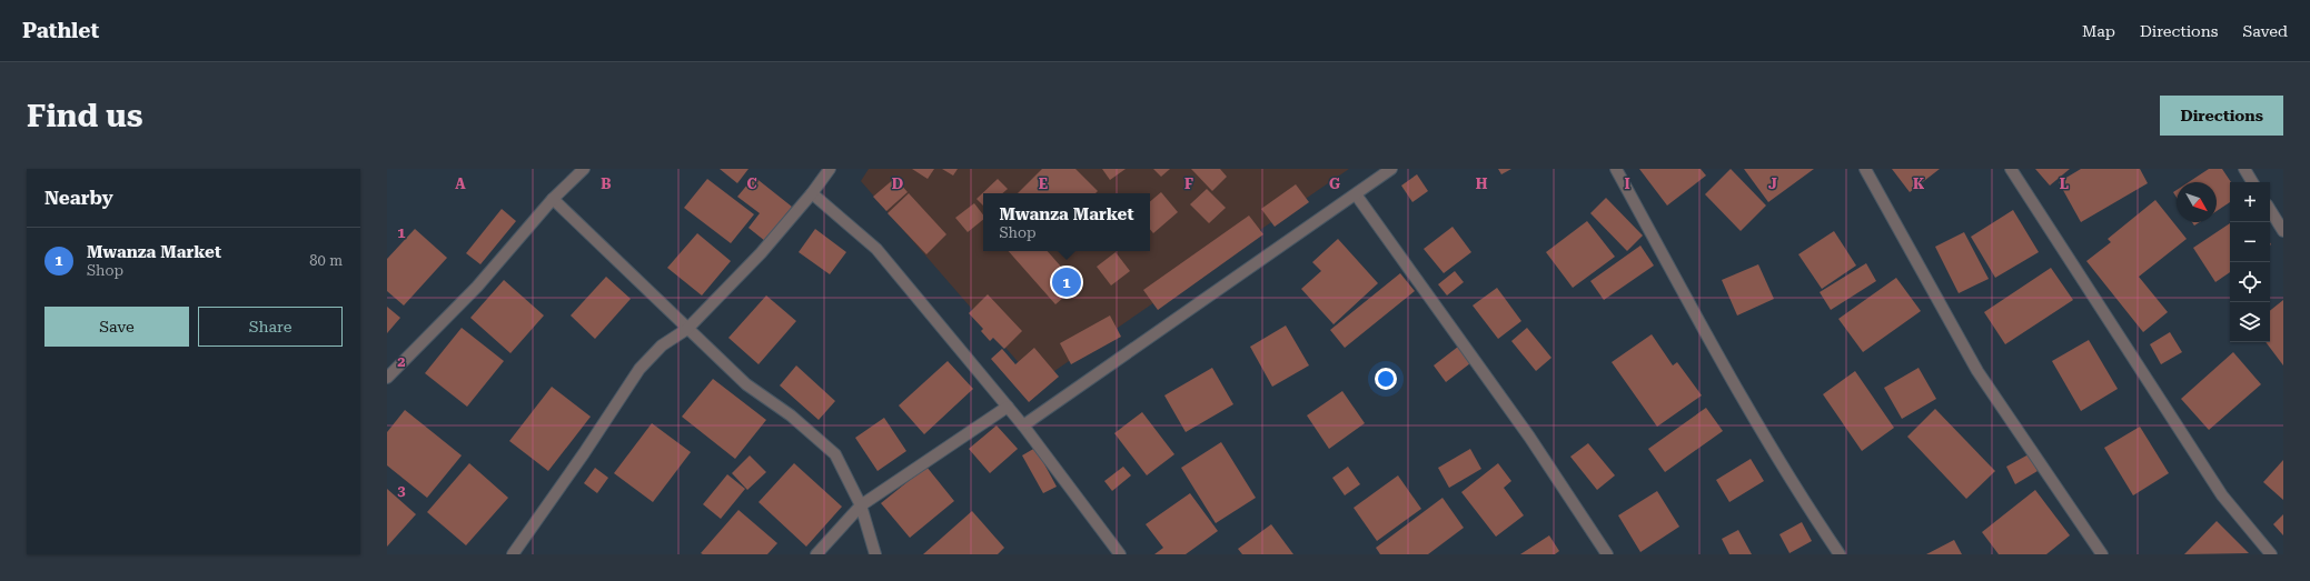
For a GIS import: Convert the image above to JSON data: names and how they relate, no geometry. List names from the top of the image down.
{
  "north": "bottom right",
  "page": {
    "header": "Pathlet",
    "nav": ["Map", "Directions", "Saved"],
    "buttons": [
      "Directions",
      ["Save", "Share"]
    ],
    "title": "Find us",
    "heading": "Nearby",
    "map_buttons": ["+", "−"],
    "popup": ["Mwanza Market", "Shop"],
    "list": [
      {
        "mark": "1",
        "name": "Mwanza Market",
        "note": "Shop",
        "value": "80 m"
      }
    ],
    "pins": "1"
  },
  "grid": {
    "columns": [
      "A",
      "B",
      "C",
      "D",
      "E",
      "F",
      "G",
      "H",
      "I",
      "J",
      "K",
      "L"
    ],
    "rows": ["1", "2", "3"]
  }
}
